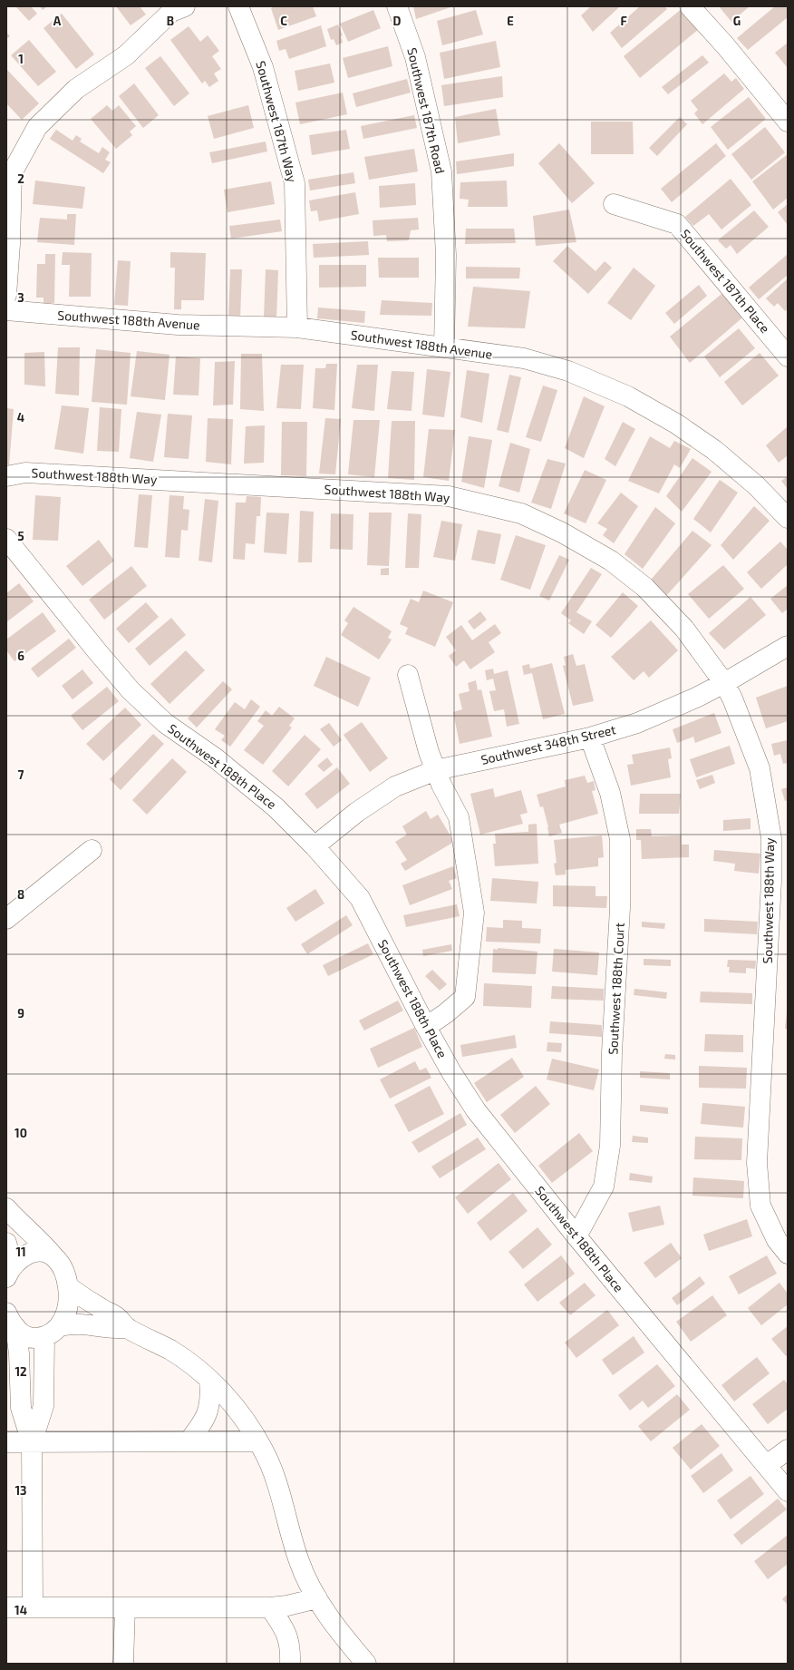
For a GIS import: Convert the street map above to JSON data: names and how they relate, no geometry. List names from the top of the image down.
{
  "streets": {
    "street": [
      "Southwest 187th Road",
      "Southwest 187th Way",
      "Southwest 187th Place",
      "Southwest 188th Avenue",
      "Southwest 188th Way",
      "Southwest 348th Street",
      "Southwest 188th Place",
      "Southwest 188th Court"
    ]
  },
  "crossings": [
    ["Southwest 187th Road", "Southwest 188th Avenue"],
    ["Southwest 187th Way", "Southwest 188th Avenue"],
    ["Southwest 188th Way", "Southwest 348th Street"],
    ["Southwest 348th Street", "Southwest 188th Place"],
    ["Southwest 348th Street", "Southwest 188th Court"],
    ["Southwest 188th Place", "Southwest 188th Court"]
  ],
  "grid": {
    "columns": [
      "A",
      "B",
      "C",
      "D",
      "E",
      "F",
      "G"
    ],
    "rows": [
      "1",
      "2",
      "3",
      "4",
      "5",
      "6",
      "7",
      "8",
      "9",
      "10",
      "11",
      "12",
      "13",
      "14"
    ]
  }
}
